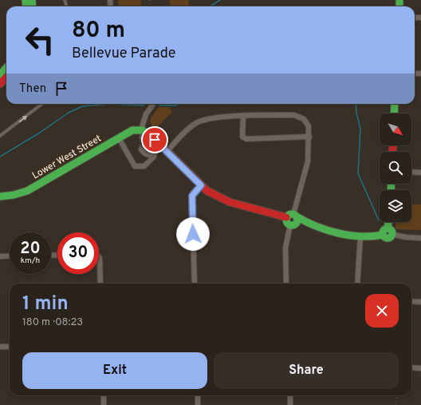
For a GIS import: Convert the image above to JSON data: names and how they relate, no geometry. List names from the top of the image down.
{
  "streets": {
    "main road": ["Lower West Street"]
  },
  "north": "bottom right",
  "page": {
    "turn": ["80 m", "Bellevue Parade"],
    "then": "Then",
    "speed": "20 km/h",
    "limit": "30",
    "heading": ["1 min", "180 m · 08:23"],
    "buttons": ["Exit", "Share"]
  }
}
